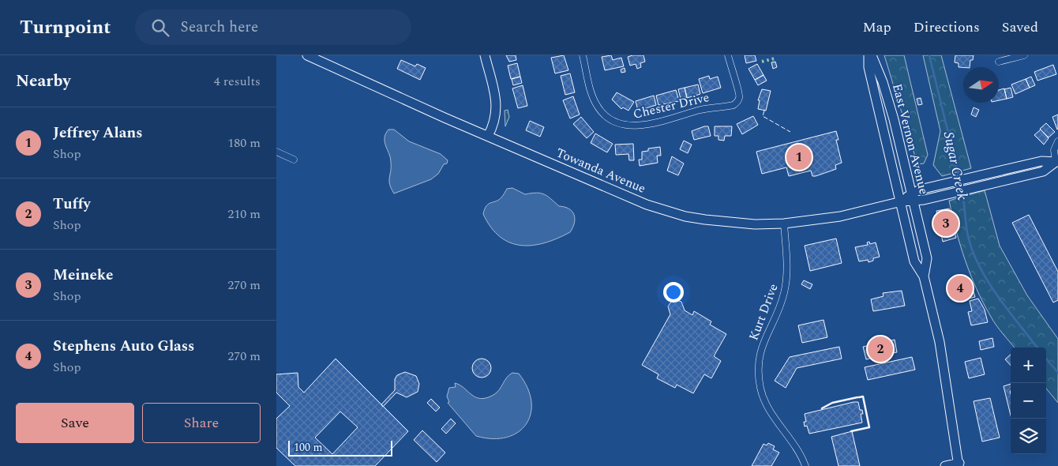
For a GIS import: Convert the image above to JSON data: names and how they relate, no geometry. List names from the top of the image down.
{
  "streets": {
    "main road": ["East Vernon Avenue", "Towanda Avenue"],
    "street": ["Chester Drive", "Kurt Drive"]
  },
  "crossings": [
    ["East Vernon Avenue", "Towanda Avenue"],
    ["Towanda Avenue", "Kurt Drive"]
  ],
  "water": ["Sugar Creek"],
  "scale_bar": "100 m",
  "north": "right",
  "page": {
    "header": "Turnpoint",
    "search": "Search here",
    "nav": ["Map", "Directions", "Saved"],
    "heading": ["Nearby", "4 results"],
    "list": [
      {
        "mark": "1",
        "name": "Jeffrey Alans",
        "note": "Shop",
        "value": "180 m"
      },
      {
        "mark": "2",
        "name": "Tuffy",
        "note": "Shop",
        "value": "210 m"
      },
      {
        "mark": "3",
        "name": "Meineke",
        "note": "Shop",
        "value": "270 m"
      },
      {
        "mark": "4",
        "name": "Stephens Auto Glass",
        "note": "Shop",
        "value": "270 m"
      }
    ],
    "pins": [
      "1",
      "3",
      "4",
      "2"
    ],
    "map_buttons": ["+", "−"],
    "buttons": ["Save", "Share"],
    "scale": "100 m"
  }
}
